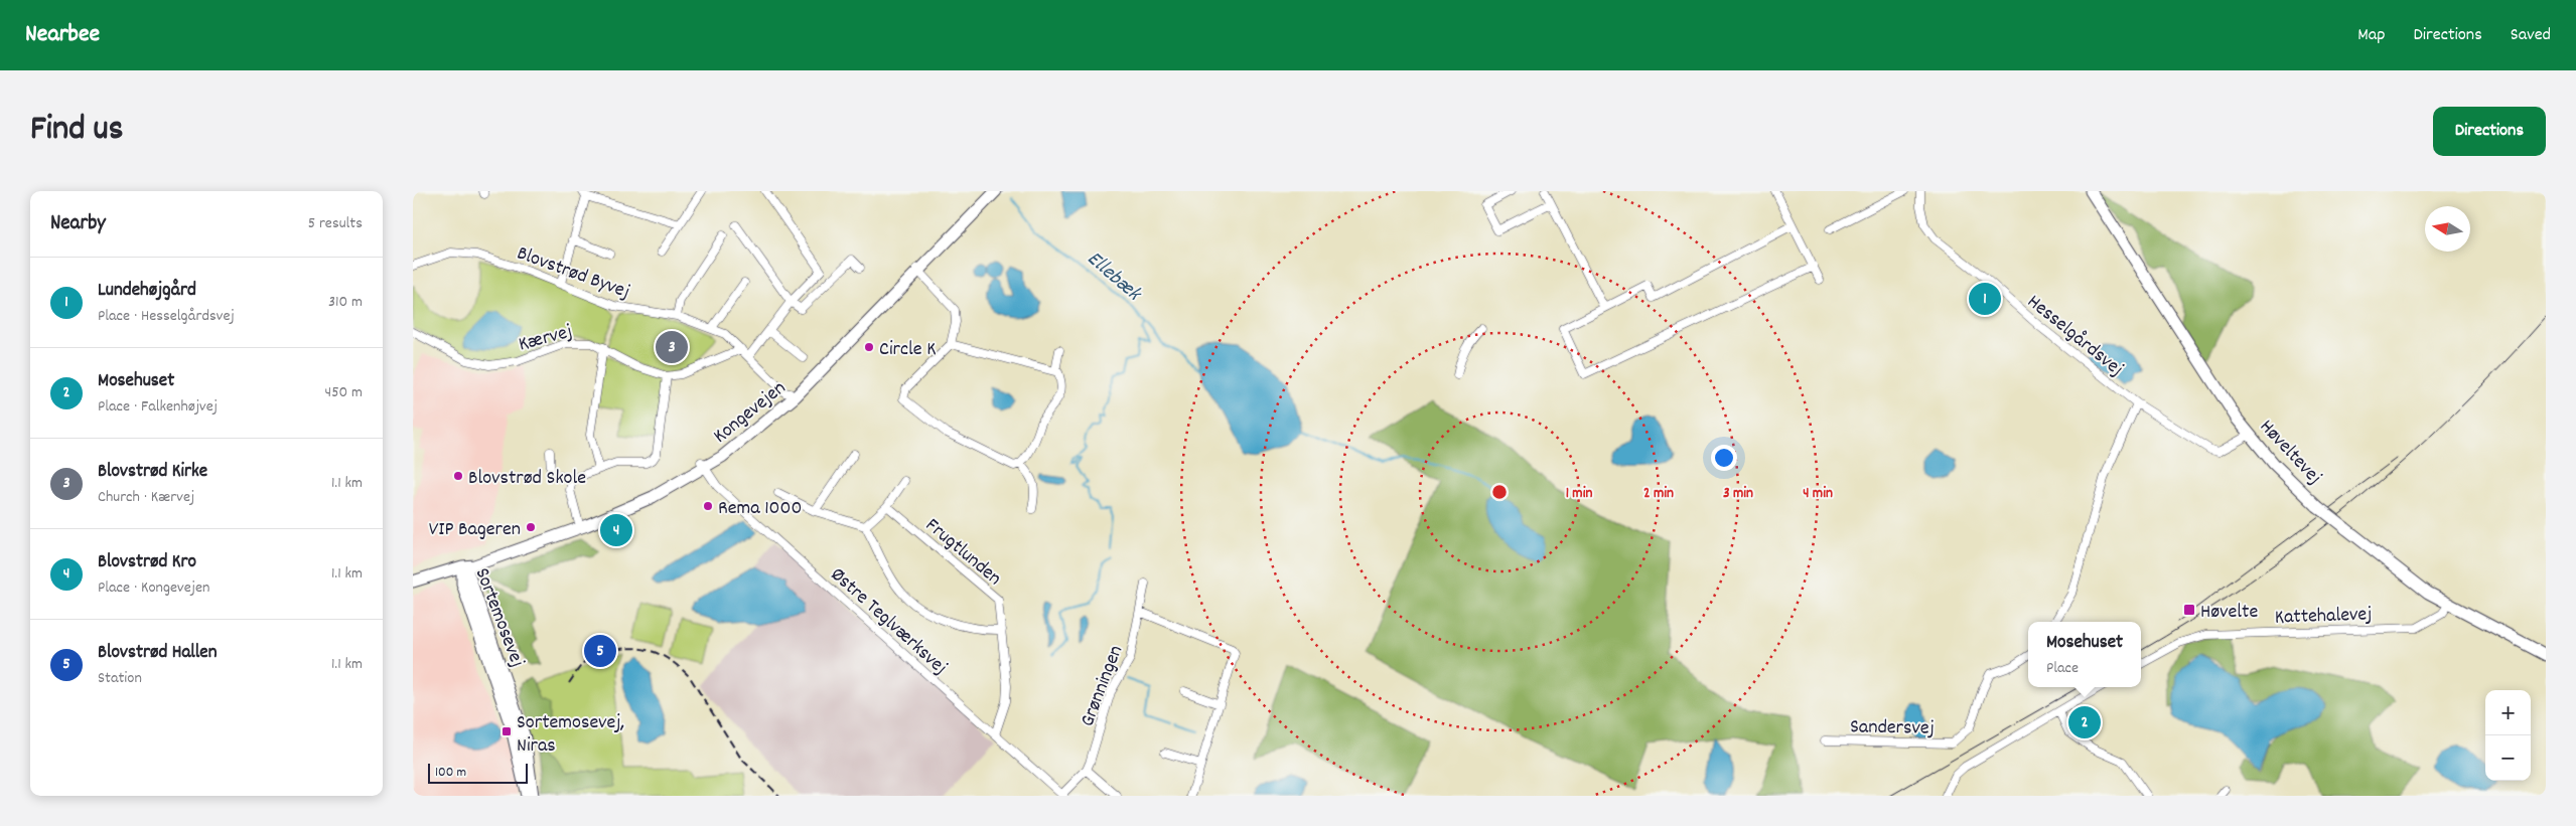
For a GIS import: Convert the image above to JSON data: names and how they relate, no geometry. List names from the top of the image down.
{
  "streets": {
    "main road": ["Kongevejen", "Høveltevej", "Sortemosevej"],
    "street": [
      "Blovstrød Byvej",
      "Hesselgårdsvej",
      "Kærvej",
      "Frugtlunden",
      "Kattehalevej",
      "Østre Teglværksvej",
      "Grønningen",
      "Sandersvej"
    ]
  },
  "crossings": [
    ["Blovstrød Byvej", "Kongevejen"],
    ["Hesselgårdsvej", "Høveltevej"],
    ["Kongevejen", "Sortemosevej"],
    ["Kongevejen", "Østre Teglværksvej"],
    ["Høveltevej", "Kattehalevej"],
    ["Frugtlunden", "Østre Teglværksvej"],
    ["Østre Teglværksvej", "Grønningen"]
  ],
  "water": ["Ellebæk"],
  "places": {
    "other": [
      "Circle K",
      "Blovstrød Skole",
      "Rema 1000",
      "VIP Bageren"
    ],
    "transit": ["Høvelte", "Sortemosevej, Niras"]
  },
  "scale_bar": "100 m",
  "north": "left",
  "page": {
    "header": "Nearbee",
    "nav": ["Map", "Directions", "Saved"],
    "title": "Find us",
    "buttons": "Directions",
    "heading": ["Nearby", "5 results"],
    "list": [
      {
        "mark": "1",
        "name": "Lundehøjgård",
        "note": "Place · Hesselgårdsvej",
        "value": "310 m"
      },
      {
        "mark": "2",
        "name": "Mosehuset",
        "note": "Place · Falkenhøjvej",
        "value": "450 m"
      },
      {
        "mark": "3",
        "name": "Blovstrød Kirke",
        "note": "Church · Kærvej",
        "value": "1.1 km"
      },
      {
        "mark": "4",
        "name": "Blovstrød Kro",
        "note": "Place · Kongevejen",
        "value": "1.1 km"
      },
      {
        "mark": "5",
        "name": "Blovstrød Hallen",
        "note": "Station",
        "value": "1.1 km"
      }
    ],
    "pins": [
      "1",
      "3",
      "4",
      "5",
      "2"
    ],
    "popup": ["Mosehuset", "Place"],
    "map_buttons": ["+", "−"],
    "scale": "100 m"
  },
  "rings": [
    "1 min",
    "2 min",
    "3 min",
    "4 min"
  ]
}
